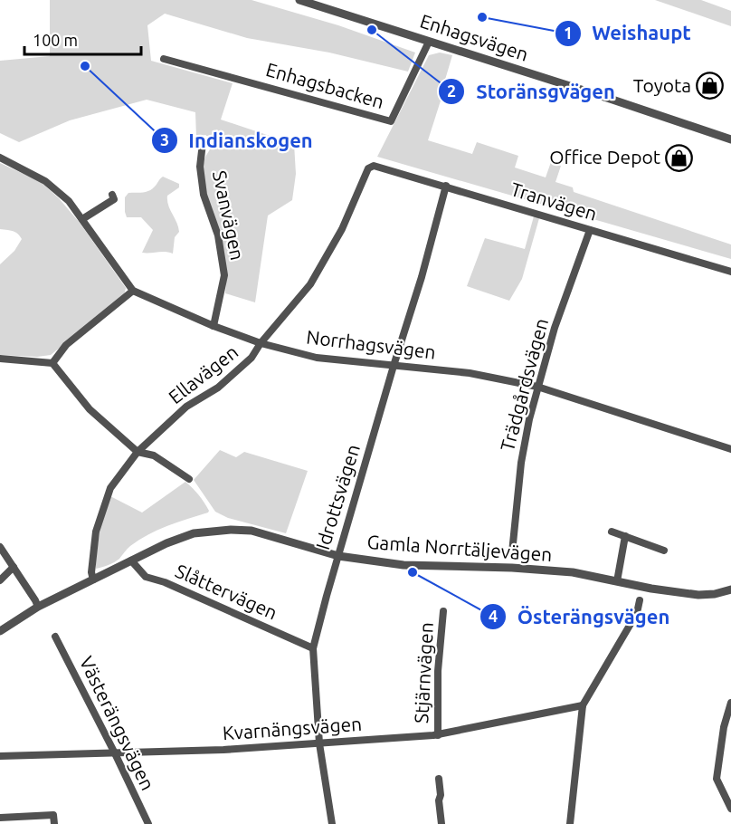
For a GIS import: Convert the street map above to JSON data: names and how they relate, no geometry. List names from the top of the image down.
{
  "streets": {
    "street": [
      "Enhagsvägen",
      "Enhagsbacken",
      "Tranvägen",
      "Svanvägen",
      "Norrhagsvägen",
      "Ellavägen",
      "Trädgårdsvägen",
      "Idrottsvägen",
      "Gamla Norrtäljevägen",
      "Slåttervägen",
      "Stjärnvägen",
      "Västerängsvägen",
      "Kvarnängsvägen"
    ]
  },
  "crossings": [
    ["Enhagsvägen", "Enhagsbacken"],
    ["Tranvägen", "Ellavägen"],
    ["Tranvägen", "Trädgårdsvägen"],
    ["Tranvägen", "Idrottsvägen"],
    ["Svanvägen", "Norrhagsvägen"],
    ["Norrhagsvägen", "Ellavägen"],
    ["Norrhagsvägen", "Trädgårdsvägen"],
    ["Norrhagsvägen", "Idrottsvägen"],
    ["Ellavägen", "Gamla Norrtäljevägen"],
    ["Idrottsvägen", "Gamla Norrtäljevägen"],
    ["Idrottsvägen", "Slåttervägen"],
    ["Idrottsvägen", "Kvarnängsvägen"],
    ["Gamla Norrtäljevägen", "Slåttervägen"],
    ["Stjärnvägen", "Kvarnängsvägen"],
    ["Västerängsvägen", "Kvarnängsvägen"]
  ],
  "places": {
    "other": [
      "Weishaupt",
      "Storänsgvägen",
      "Indianskogen",
      "Österängsvägen"
    ],
    "shop": ["Toyota", "Office Depot"]
  },
  "scale_bar": "100 m"
}
